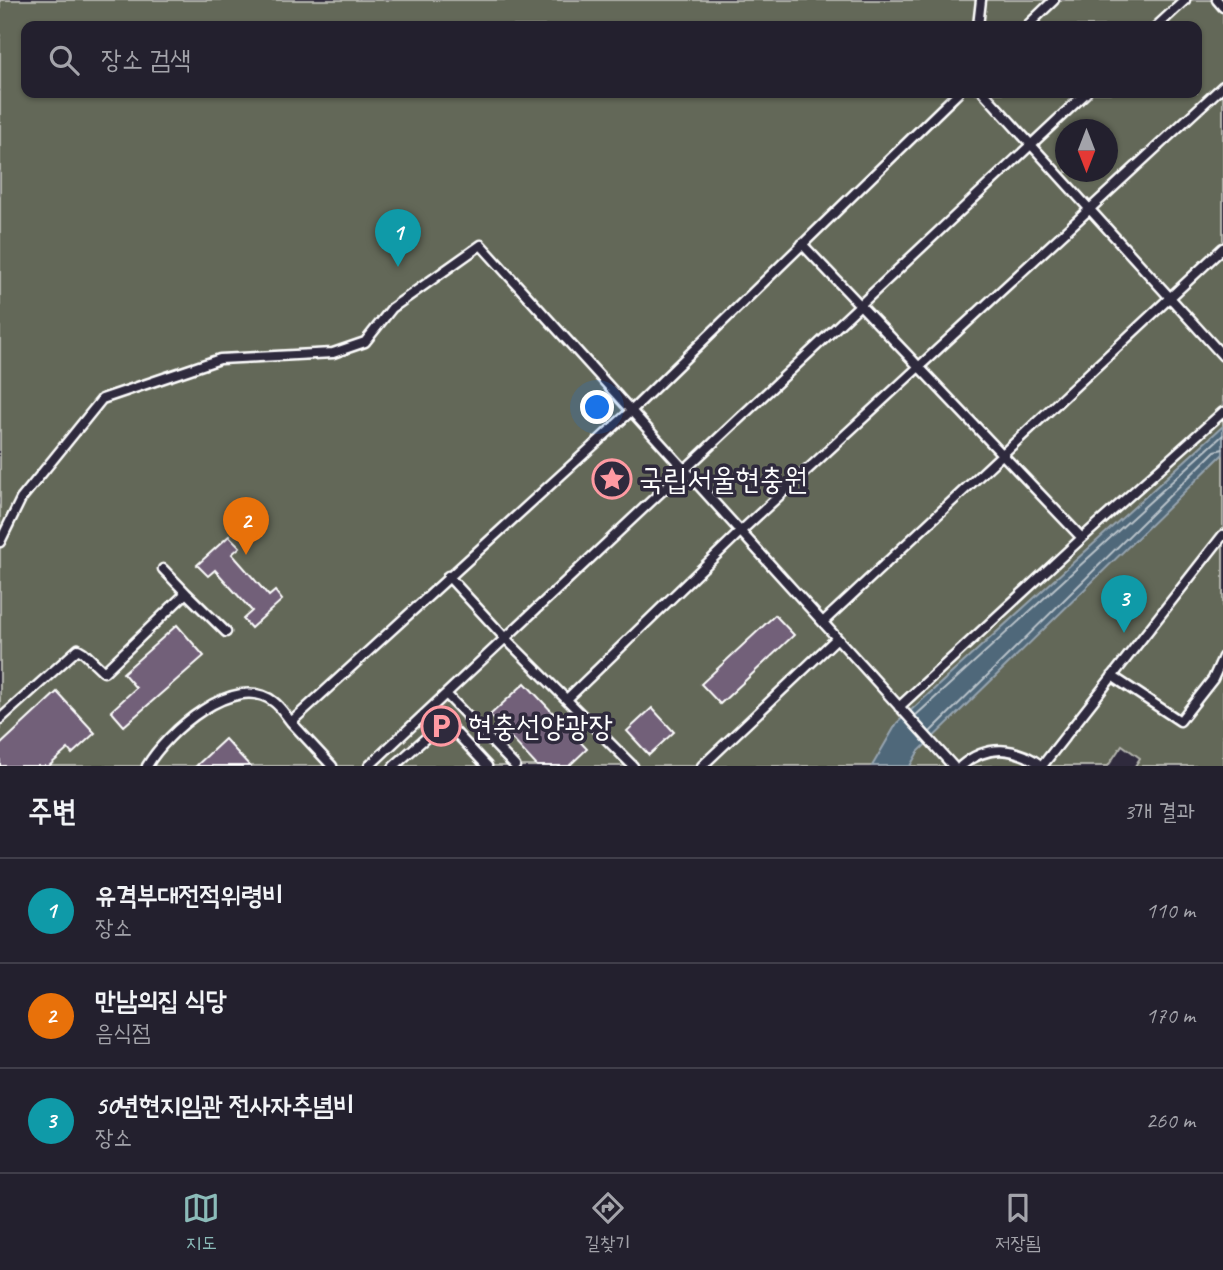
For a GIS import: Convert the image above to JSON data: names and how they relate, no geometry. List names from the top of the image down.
{
  "places": {
    "place": ["국립서울현충원"],
    "parking": ["현충선양광장"]
  },
  "north": "bottom",
  "page": {
    "search": "장소 검색",
    "pins": ["1", "2", "3"],
    "heading": ["주변", "3개 결과"],
    "list": [
      {
        "mark": "1",
        "name": "유격부대전적위령비",
        "note": "장소",
        "value": "110 m"
      },
      {
        "mark": "2",
        "name": "만남의집 식당",
        "note": "음식점",
        "value": "170 m"
      },
      {
        "mark": "3",
        "name": "50년현지임관 전사자추념비",
        "note": "장소",
        "value": "260 m"
      }
    ],
    "nav": ["지도", "길찾기", "저장됨"]
  }
}
